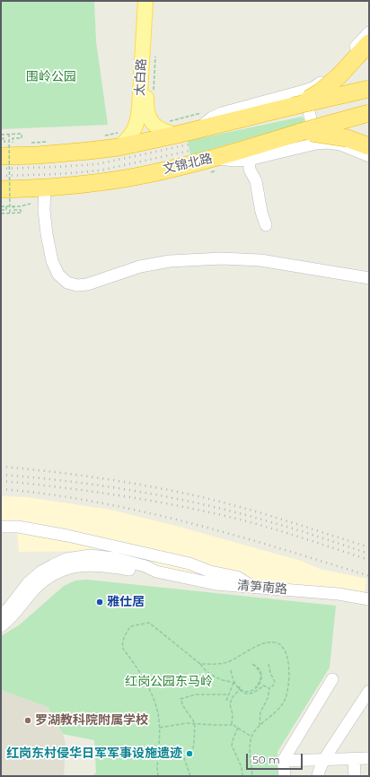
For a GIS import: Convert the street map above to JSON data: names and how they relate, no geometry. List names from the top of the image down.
{
  "streets": {
    "highway": ["文锦北路"],
    "main road": ["太白路"],
    "street": ["清笋南路"]
  },
  "parks": ["围岭公园", "红岗公园东马岭"],
  "places": ["雅仕居", "罗湖教科院附属学校", "红岗东村侵华日军军事设施遗迹"],
  "scale_bar": "50 m"
}
